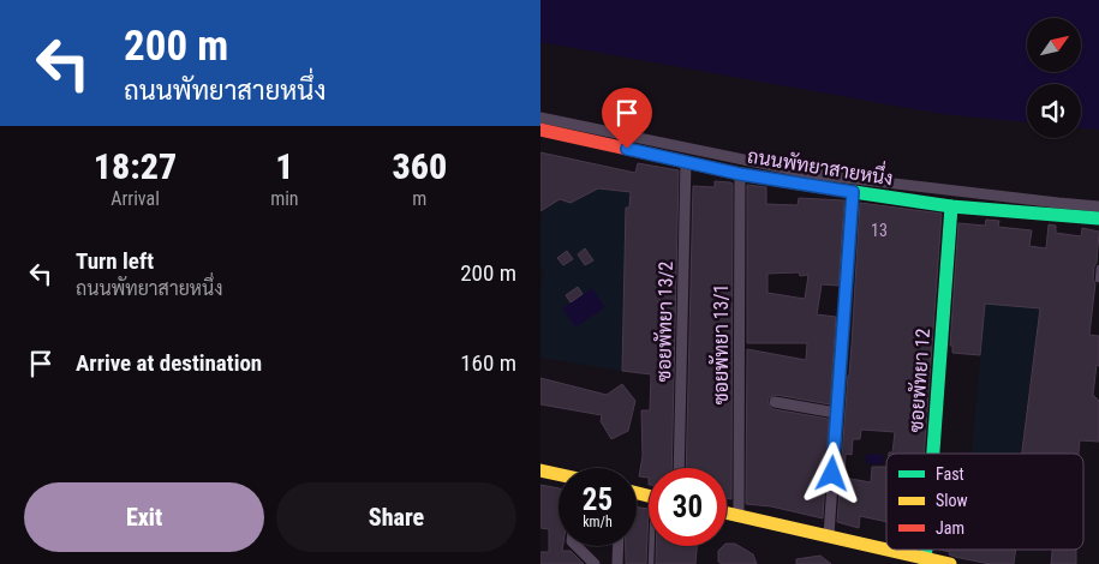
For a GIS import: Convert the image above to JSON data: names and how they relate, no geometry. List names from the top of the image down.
{
  "streets": {
    "main road": ["ถนนพัทยาสายหนึ่ง", "ซอยพัทยา 12"],
    "street": ["ซอยพัทยา 13/2", "ซอยพัทยา 13/1"]
  },
  "crossings": [
    ["ถนนพัทยาสายหนึ่ง", "ซอยพัทยา 13/2"],
    ["ถนนพัทยาสายหนึ่ง", "ซอยพัทยา 13/1"],
    ["ถนนพัทยาสายหนึ่ง", "ซอยพัทยา 12"]
  ],
  "house_numbers": ["13"],
  "legend": ["Fast", "Slow", "Jam"],
  "north": "top right",
  "page": {
    "turn": ["200 m", "ถนนพัทยาสายหนึ่ง"],
    "eta": [
      "18:27",
      "Arrival",
      "1",
      "min",
      "360",
      "m"
    ],
    "list": [
      {
        "name": "Turn left",
        "note": "ถนนพัทยาสายหนึ่ง",
        "value": "200 m"
      },
      {
        "name": "Arrive at destination",
        "value": "160 m"
      }
    ],
    "speed": "25 km/h",
    "limit": "30",
    "buttons": ["Exit", "Share"]
  }
}
